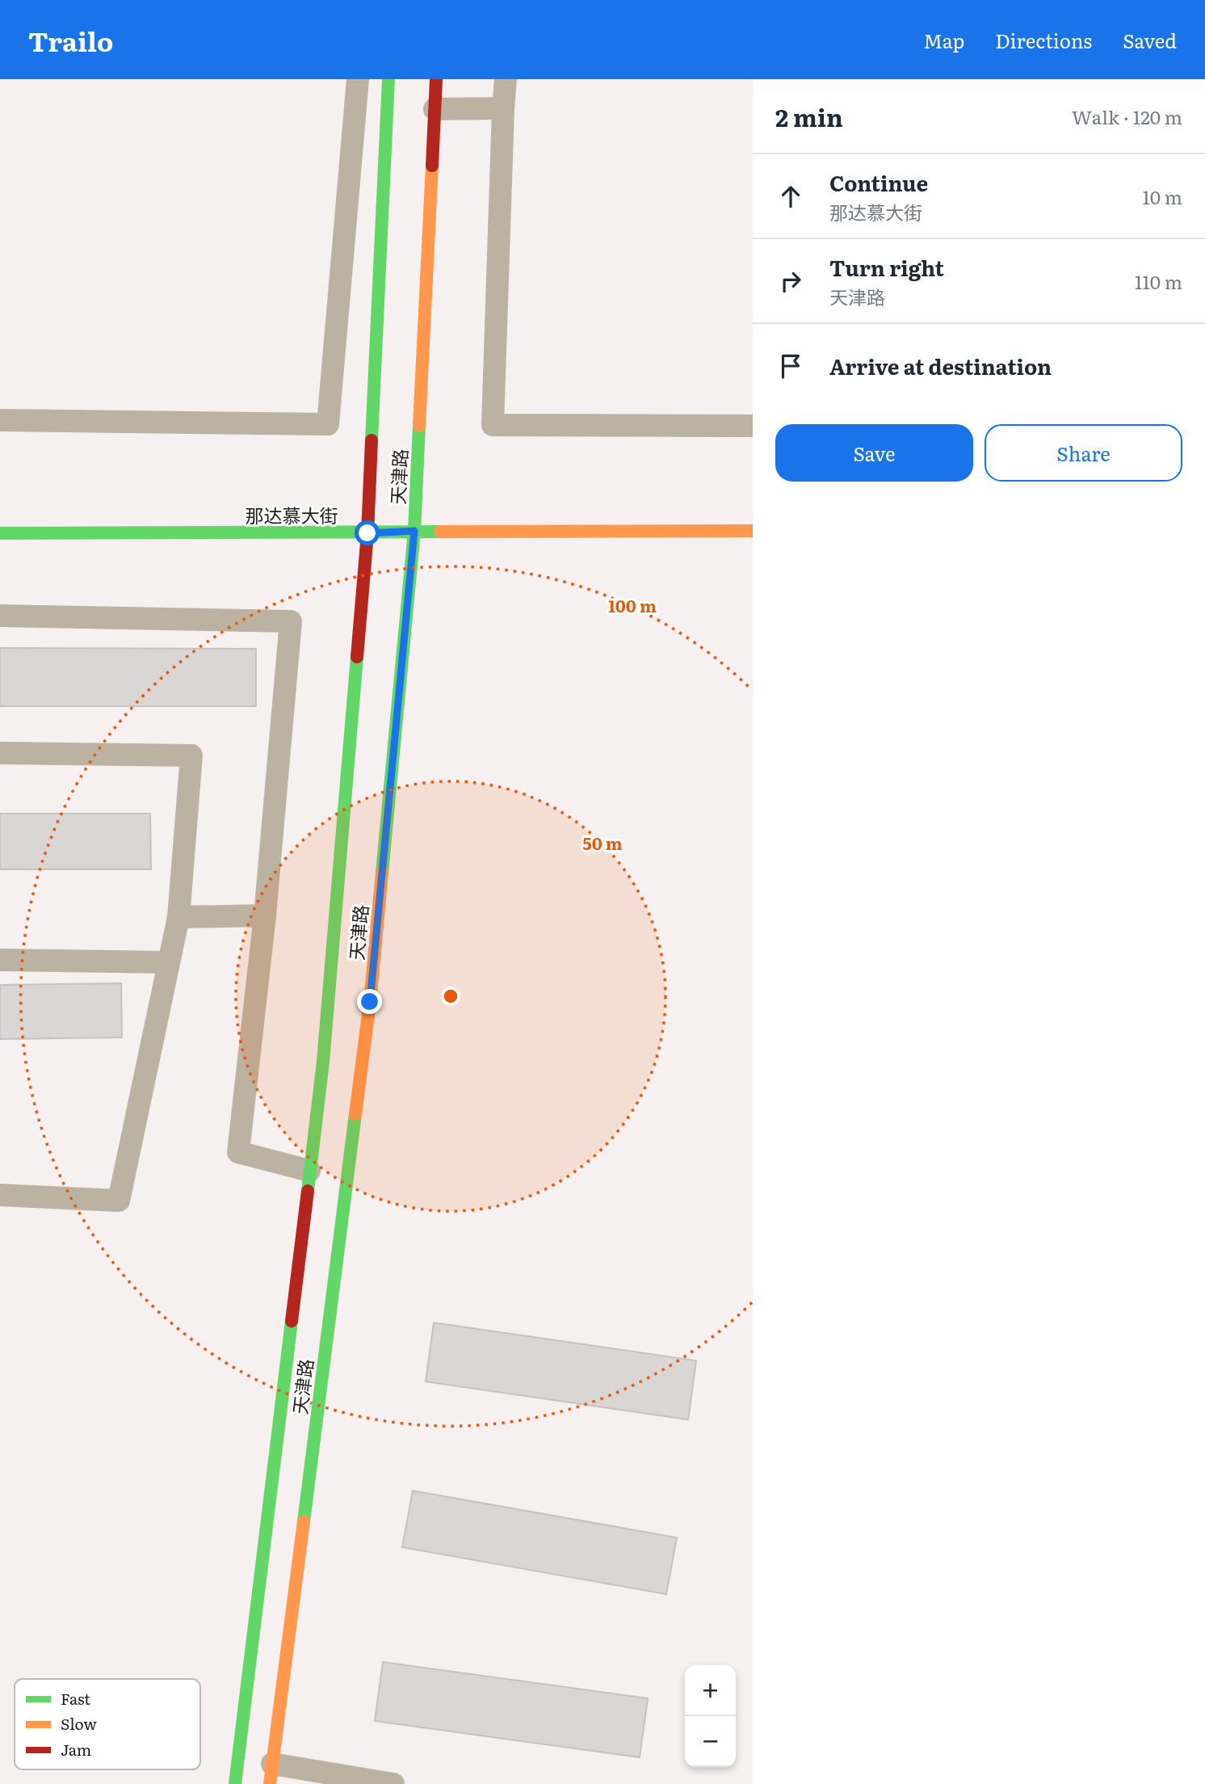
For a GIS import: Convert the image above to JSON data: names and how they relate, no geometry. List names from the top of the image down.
{
  "streets": {
    "street": ["天津路", "那达慕大街"]
  },
  "crossings": [
    ["天津路", "那达慕大街"]
  ],
  "legend": ["Fast", "Slow", "Jam"],
  "page": {
    "header": "Trailo",
    "nav": ["Map", "Directions", "Saved"],
    "heading": ["2 min", "Walk · 120 m"],
    "list": [
      ["Continue", "那达慕大街", "10 m"],
      ["Turn right", "天津路", "110 m"],
      "Arrive at destination"
    ],
    "buttons": ["Save", "Share"],
    "map_buttons": ["+", "−"]
  },
  "rings": ["100 m", "50 m"]
}
